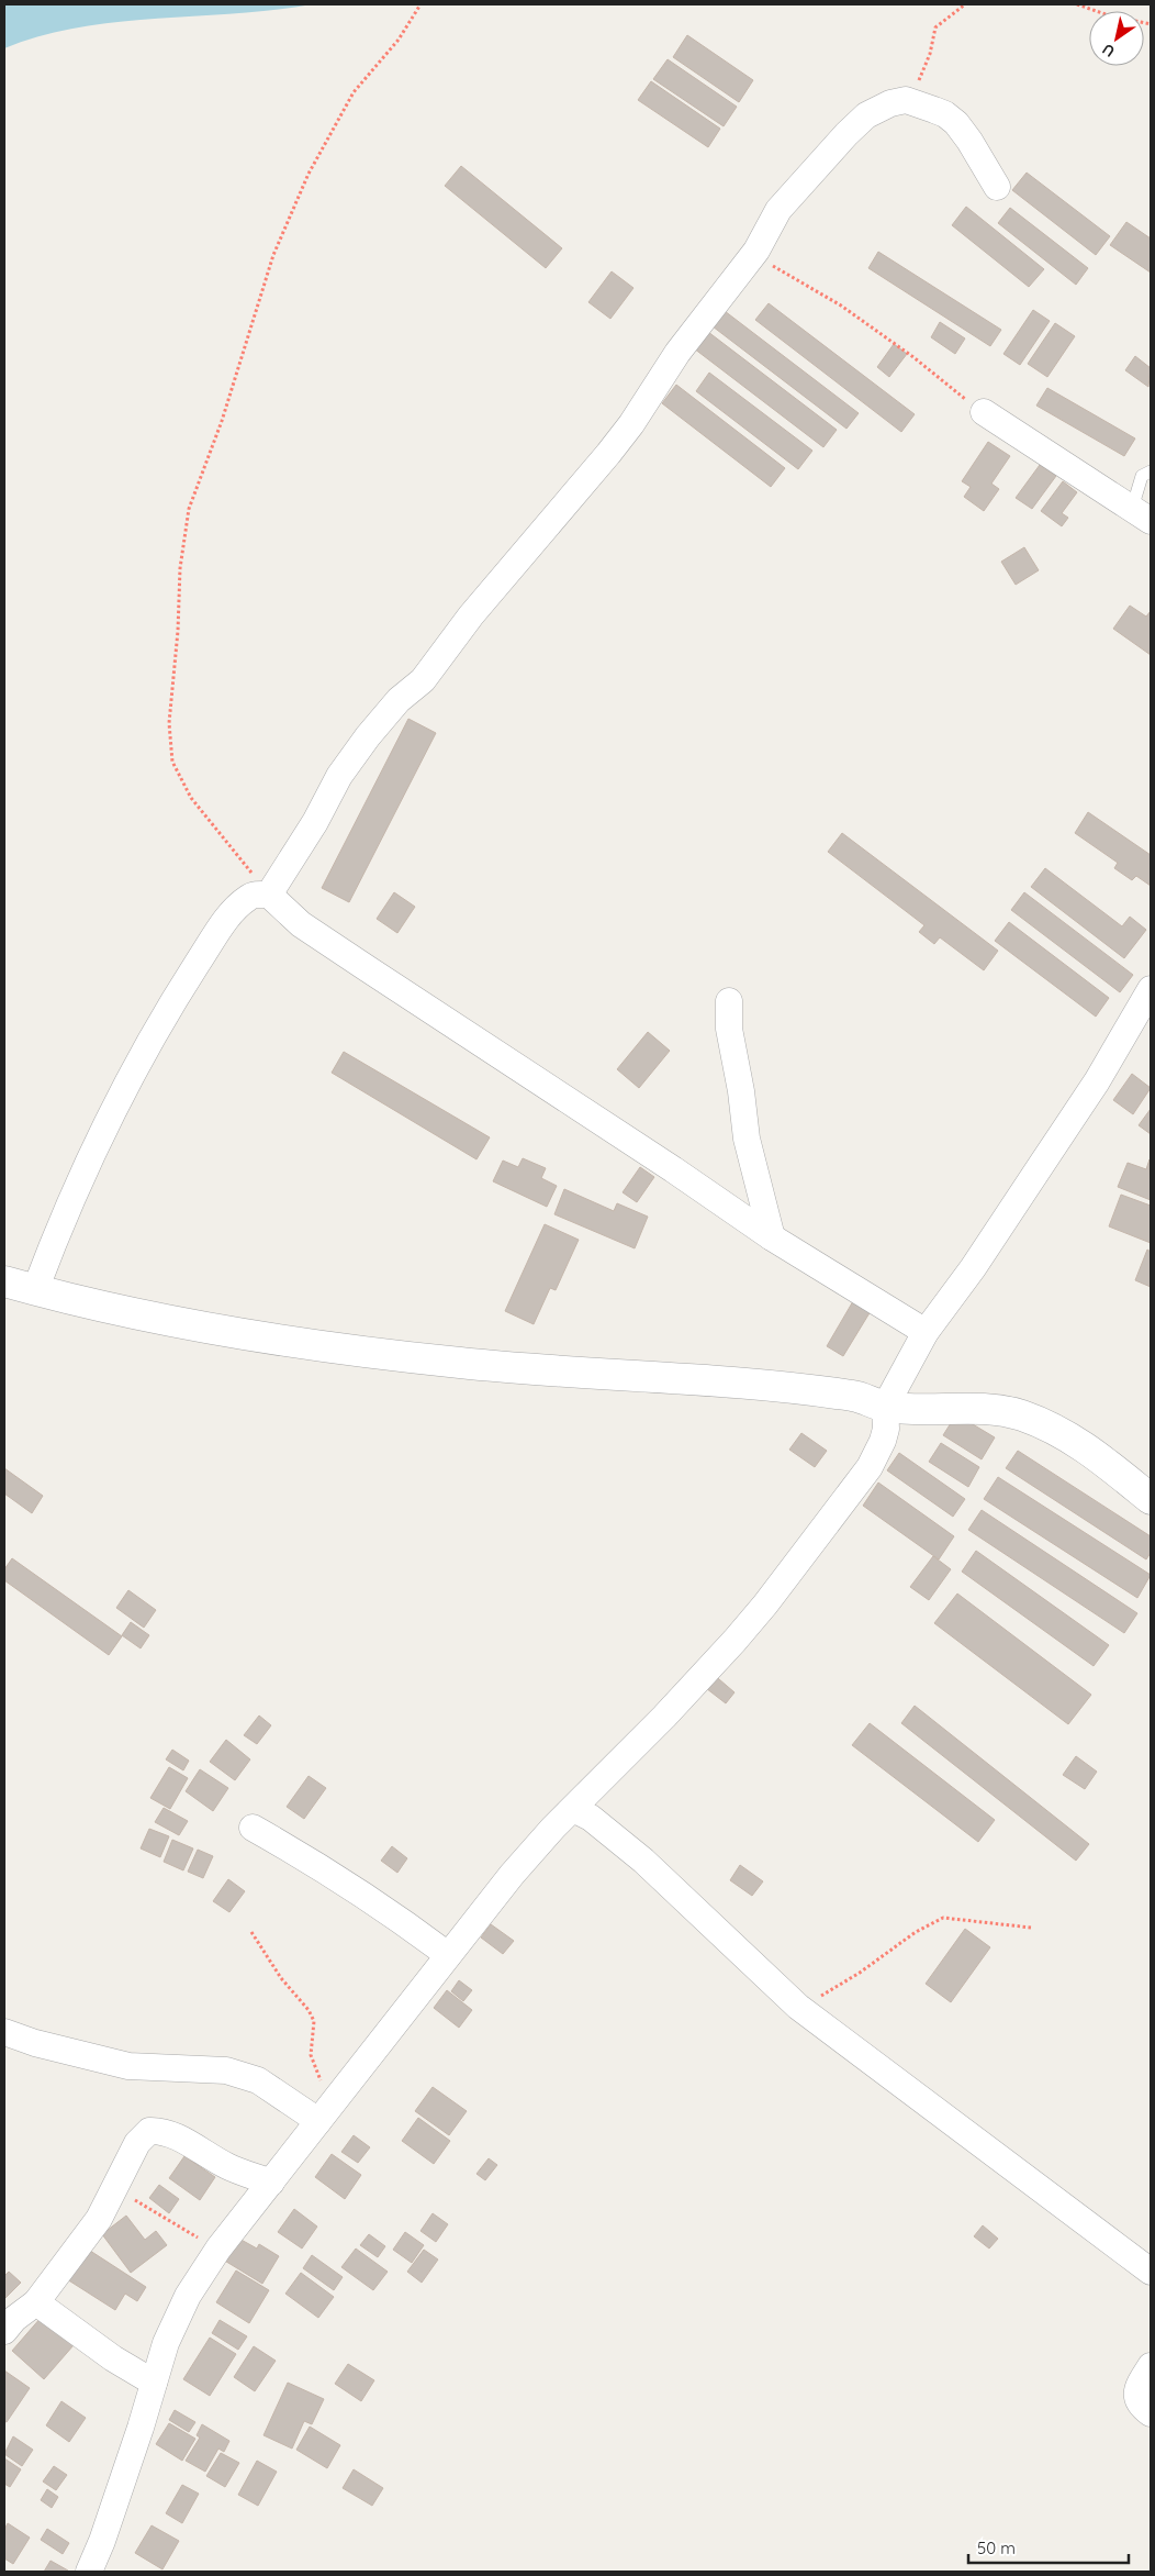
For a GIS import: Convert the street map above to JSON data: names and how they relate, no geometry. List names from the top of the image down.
{
  "scale_bar": "50 m",
  "north": "bottom left"
}
